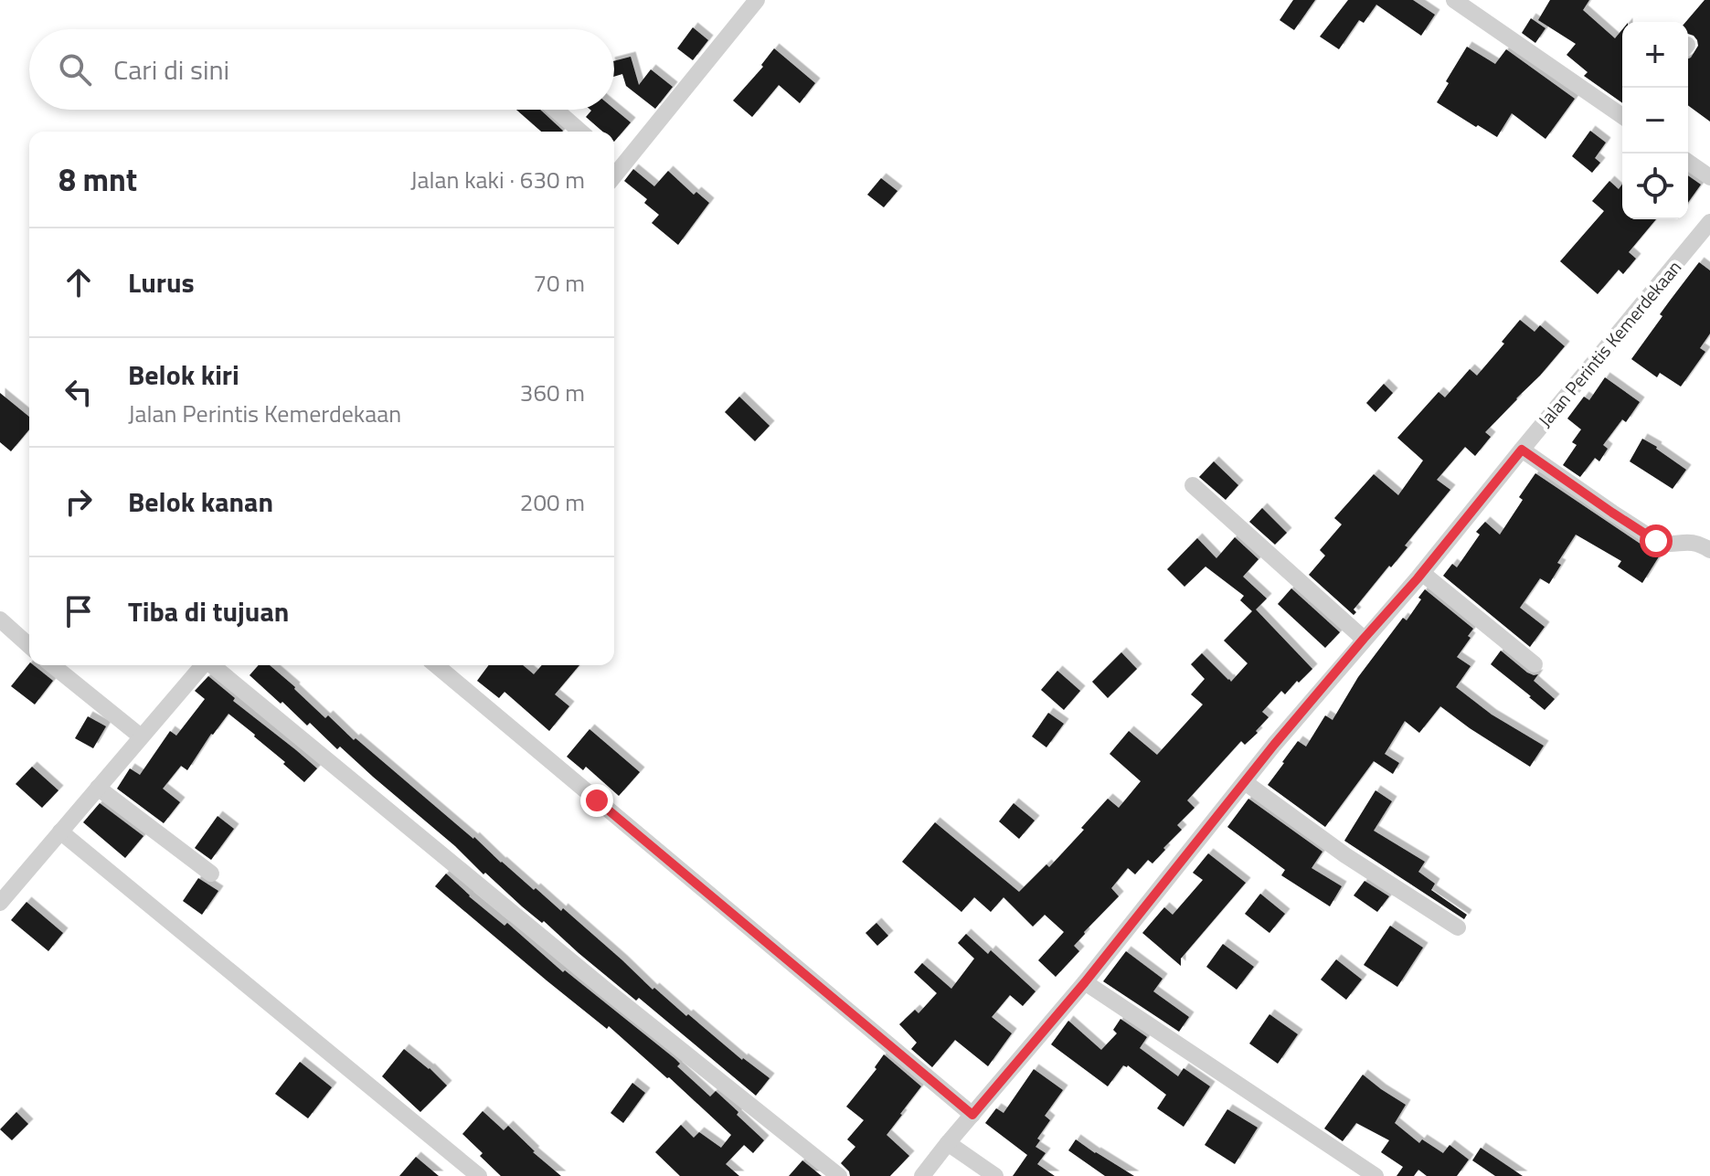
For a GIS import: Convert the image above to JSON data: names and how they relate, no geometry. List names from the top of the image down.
{
  "streets": {
    "street": ["Jalan Perintis Kemerdekaan"]
  },
  "page": {
    "map_buttons": ["+", "−"],
    "search": "Cari di sini",
    "heading": ["8 mnt", "Jalan kaki · 630 m"],
    "list": [
      ["Lurus", "70 m"],
      ["Belok kiri", "Jalan Perintis Kemerdekaan", "360 m"],
      ["Belok kanan", "200 m"],
      "Tiba di tujuan"
    ]
  }
}
